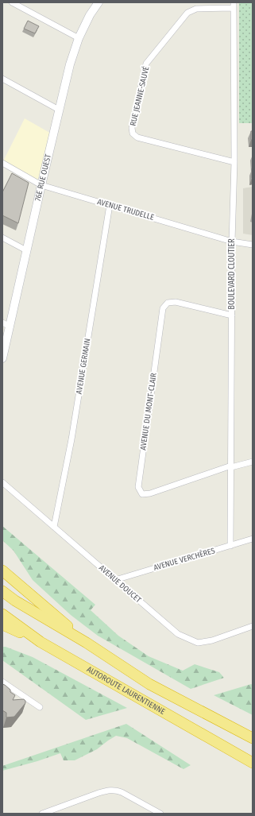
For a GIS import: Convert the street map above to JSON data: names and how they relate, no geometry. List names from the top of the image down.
{
  "streets": {
    "highway": ["AUTOROUTE LAURENTIENNE"],
    "street": [
      "RUE JEANNE-SAUVÉ",
      "76E RUE OUEST",
      "AVENUE TRUDELLE",
      "BOULEVARD CLOUTIER",
      "AVENUE GERMAIN",
      "AVENUE DU MONT-CLAIR",
      "AVENUE VERCHÈRES",
      "AVENUE DOUCET"
    ]
  },
  "crossings": [
    ["RUE JEANNE-SAUVÉ", "BOULEVARD CLOUTIER"],
    ["76E RUE OUEST", "AVENUE TRUDELLE"],
    ["AVENUE TRUDELLE", "BOULEVARD CLOUTIER"],
    ["AVENUE TRUDELLE", "AVENUE GERMAIN"],
    ["BOULEVARD CLOUTIER", "AVENUE DU MONT-CLAIR"],
    ["BOULEVARD CLOUTIER", "AVENUE VERCHÈRES"],
    ["AVENUE GERMAIN", "AVENUE DOUCET"],
    ["AVENUE VERCHÈRES", "AVENUE DOUCET"]
  ]
}
